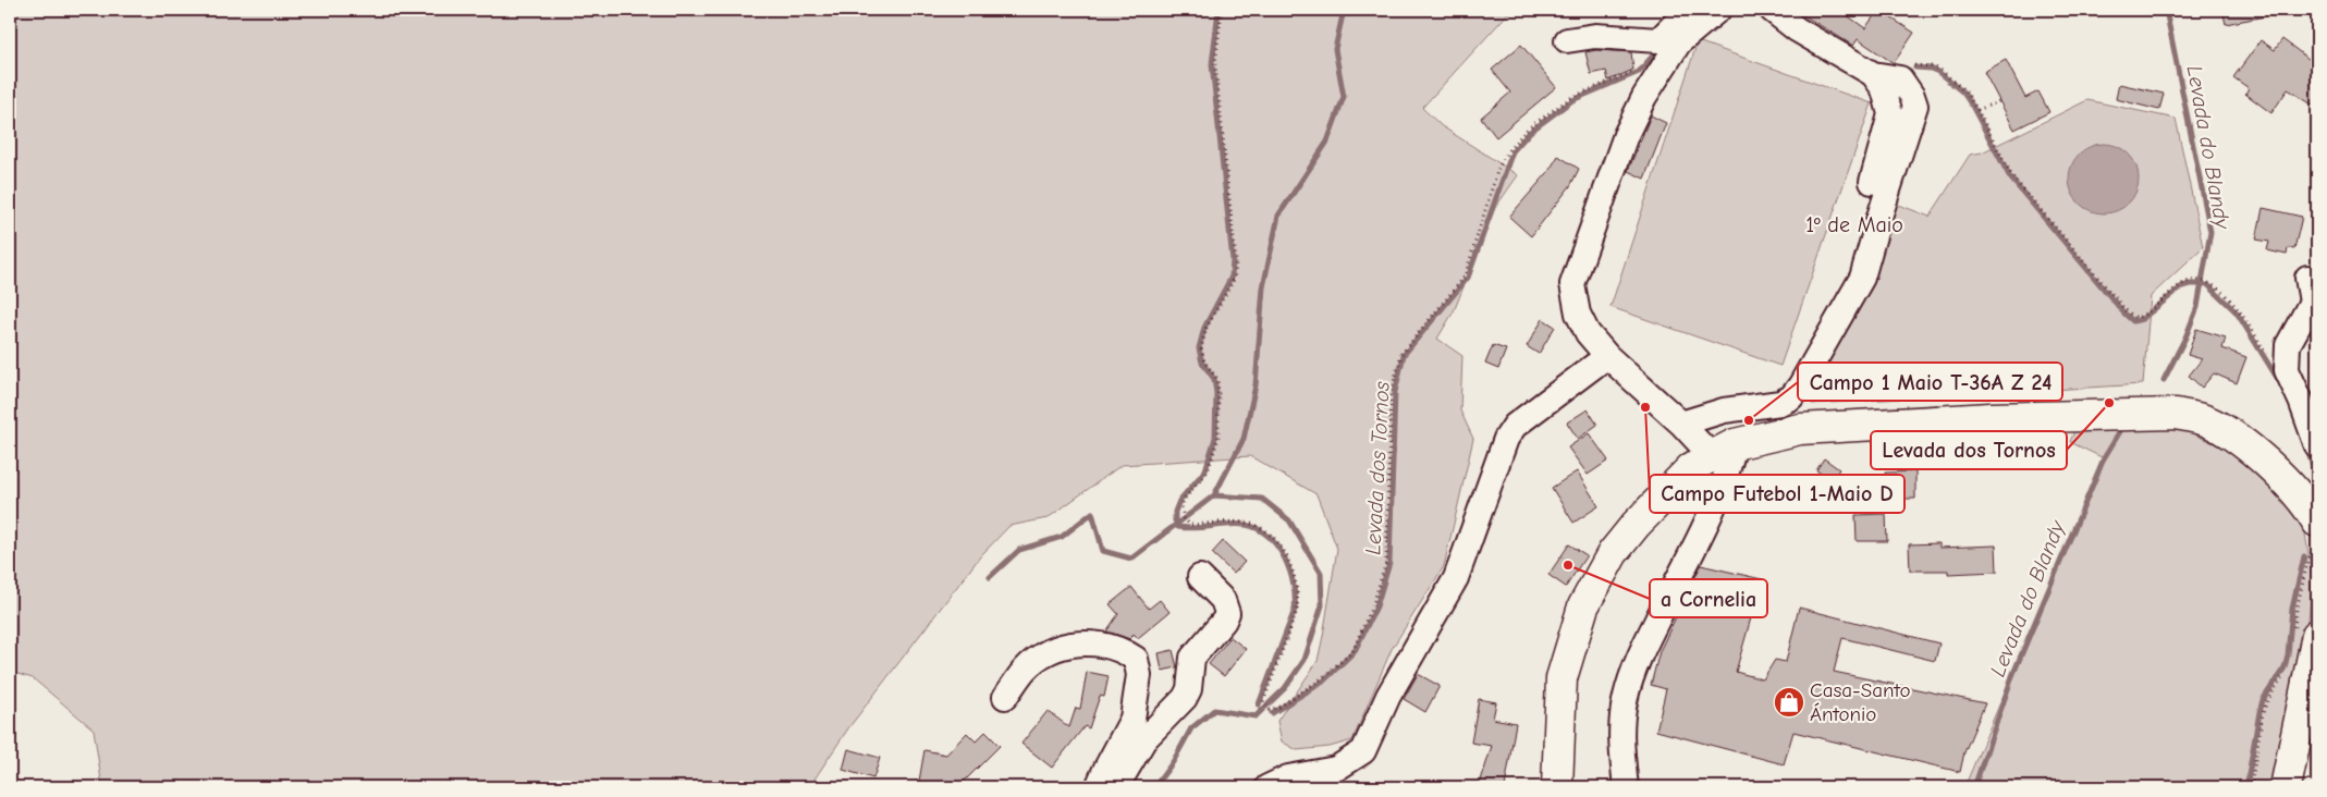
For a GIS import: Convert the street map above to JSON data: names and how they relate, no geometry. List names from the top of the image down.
{
  "districts": ["1º de Maio"],
  "water": ["Levada do Blandy", "Levada dos Tornos"],
  "places": {
    "other": [
      "Levada dos Tornos",
      "Campo Futebol 1-Maio D",
      "Campo 1 Maio T-36A Z 24",
      "a Cornelia"
    ],
    "shop": ["Casa-Santo Ántonio"]
  }
}
